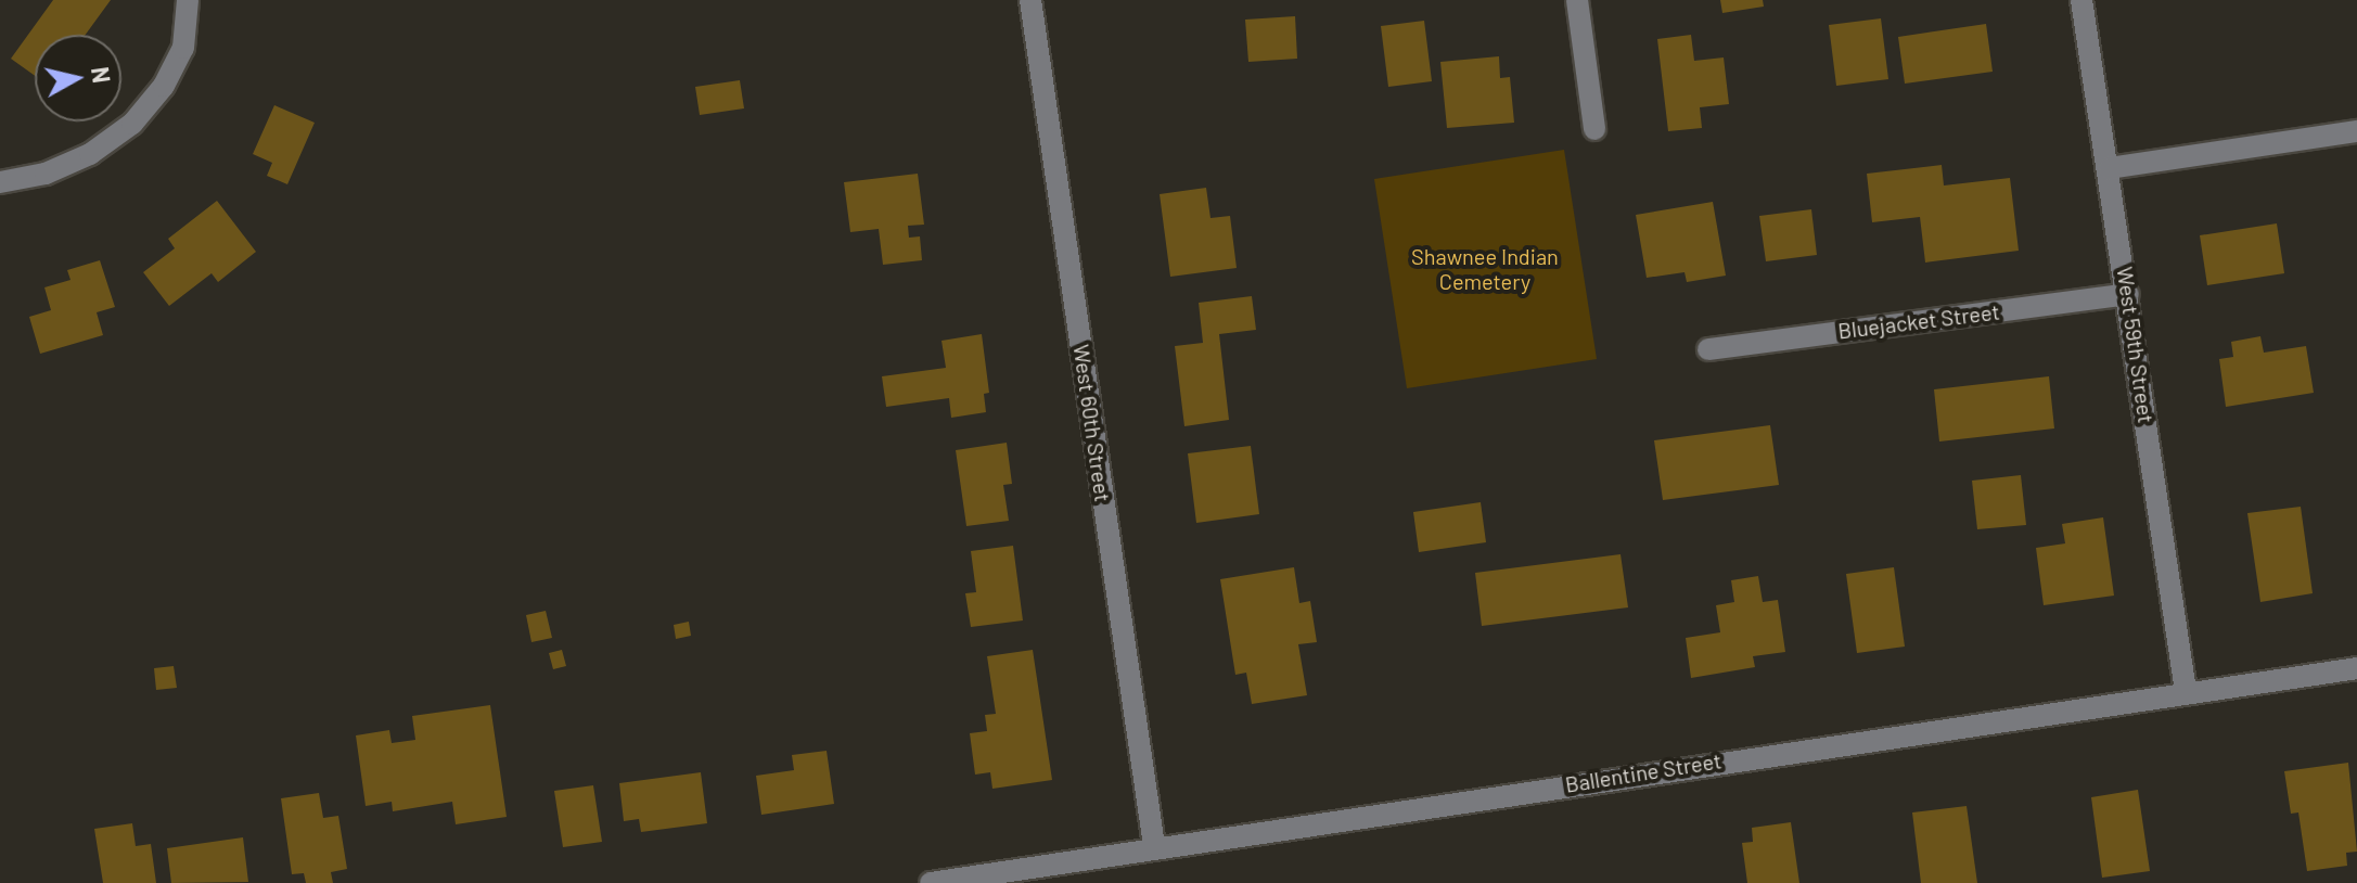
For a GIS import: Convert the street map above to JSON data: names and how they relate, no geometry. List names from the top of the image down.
{
  "streets": {
    "street": [
      "Bluejacket Street",
      "West 59th Street",
      "West 60th Street",
      "Ballentine Street"
    ]
  },
  "crossings": [
    ["Bluejacket Street", "West 59th Street"],
    ["West 59th Street", "Ballentine Street"],
    ["West 60th Street", "Ballentine Street"]
  ],
  "parks": ["Shawnee Indian Cemetery"],
  "north": "right"
}
